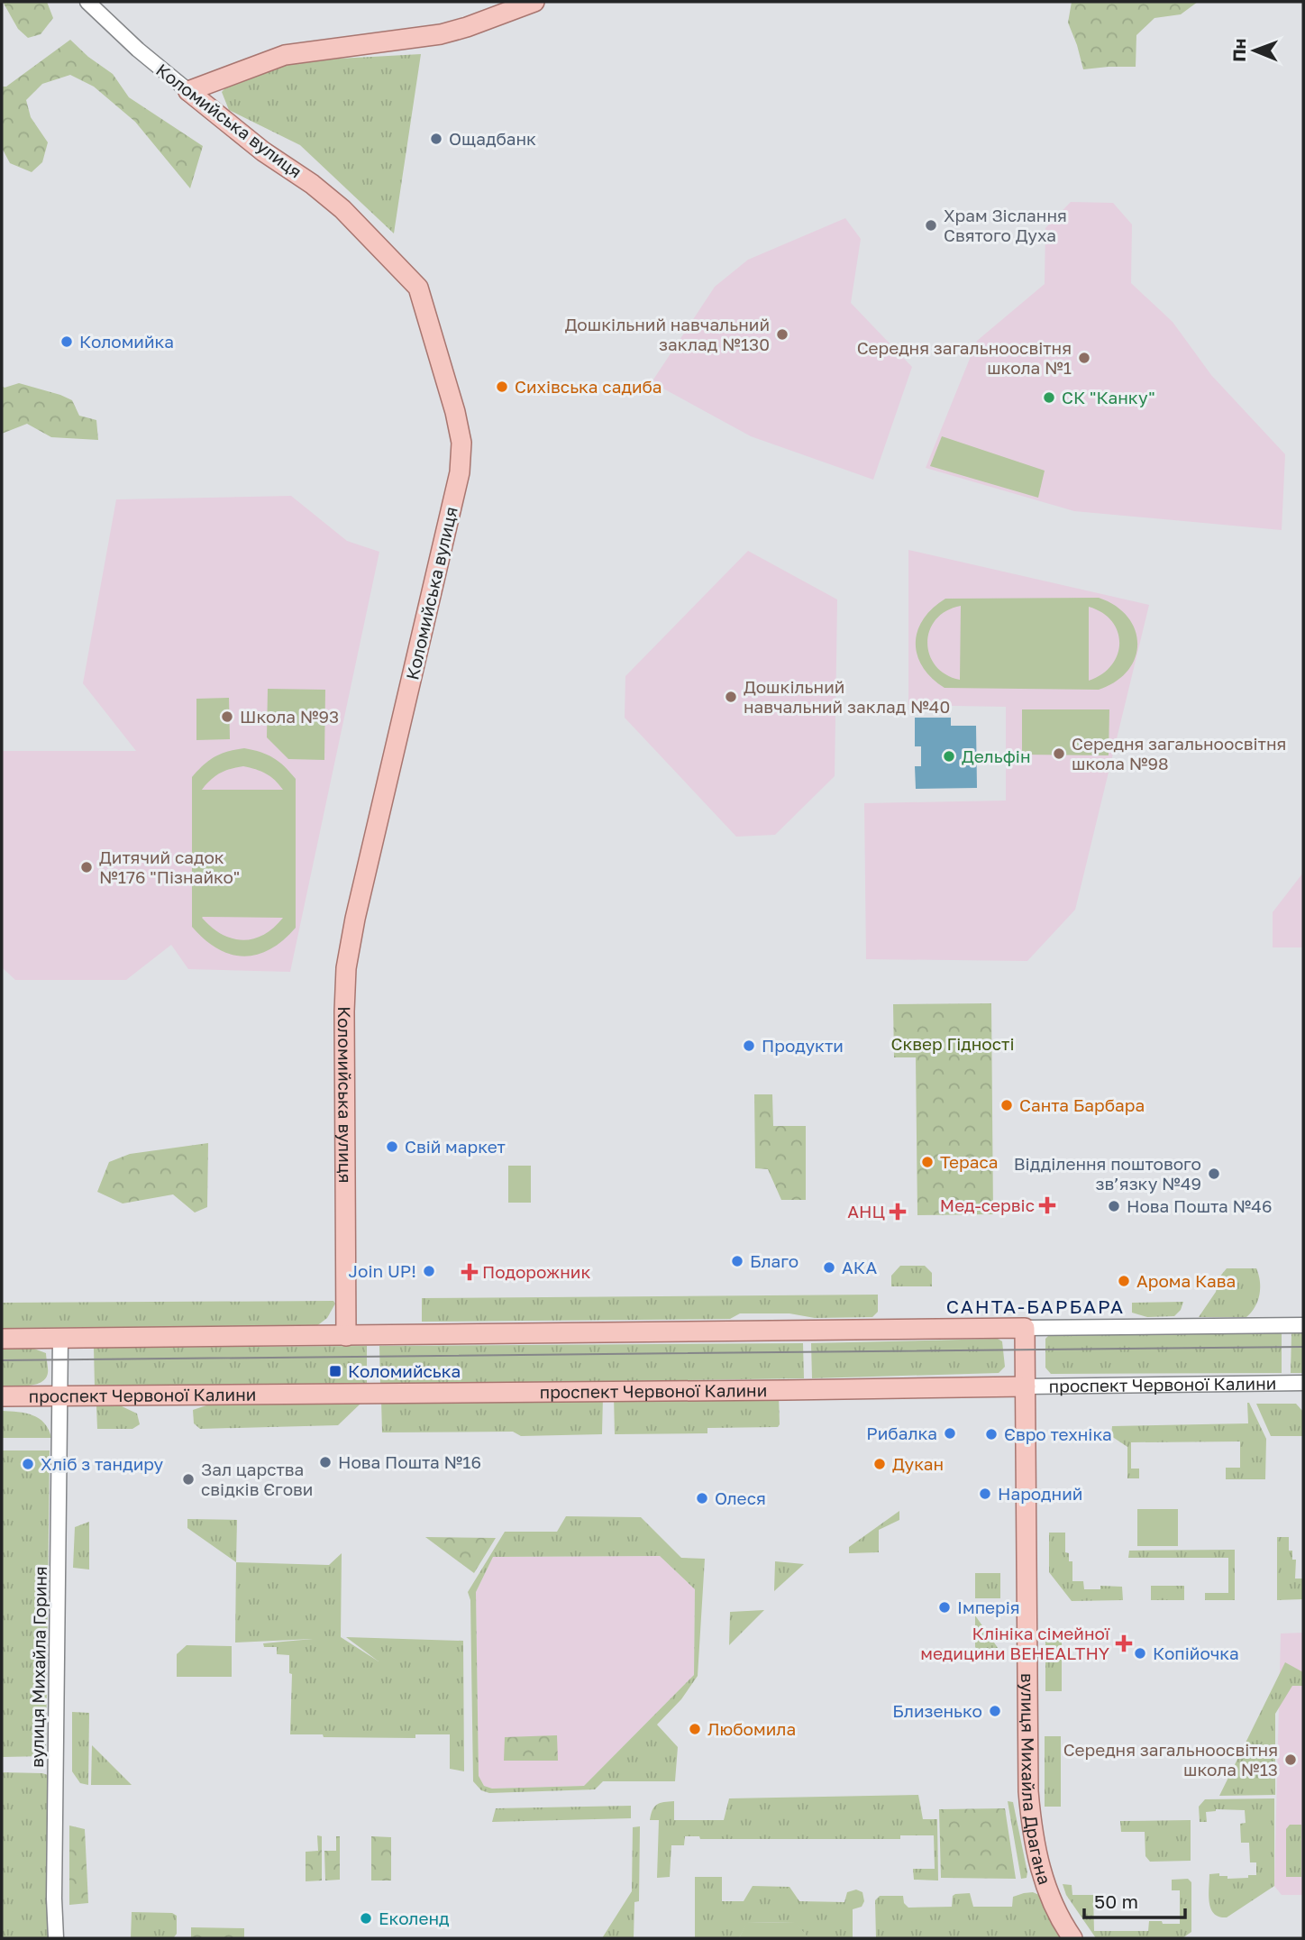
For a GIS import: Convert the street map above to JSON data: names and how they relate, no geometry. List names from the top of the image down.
{
  "streets": {
    "main road": ["Коломийська вулиця", "проспект Червоної Калини", "вулиця Михайла Драгана"],
    "street": ["вулиця Михайла Гориня"]
  },
  "crossings": [
    ["проспект Червоної Калини", "вулиця Михайла Гориня"],
    ["проспект Червоної Калини", "вулиця Михайла Драгана"]
  ],
  "districts": ["САНТА-БАРБАРА"],
  "parks": ["Сквер Гідності"],
  "places": {
    "other": [
      "Ощадбанк",
      "Храм Зіслання Святого Духа",
      "Дошкільний навчальний заклад №130",
      "Коломийка",
      "Середня загальноосвітня школа №1",
      "Сихівська садиба",
      "СК \"Канку\"",
      "Дошкільний навчальний заклад №40",
      "Школа №93",
      "Середня загальноосвітня школа №98",
      "Дельфін",
      "Дитячий садок №176 \"Пізнайко\"",
      "Продукти",
      "Санта Барбара",
      "Свiй маркет",
      "Тераса",
      "Відділення поштового зв’язку №49",
      "Нова Пошта №46",
      "Благо",
      "АКА",
      "Join UP!",
      "Арома Кава",
      "Рибалка",
      "Євро техніка",
      "Нова Пошта №16",
      "Хліб з тандиру",
      "Дукан",
      "Зал царства свідків Єгови",
      "Народний",
      "Олеся",
      "Імперія",
      "Копійочка",
      "Близенько",
      "Любомила",
      "Середня загальноосвітня школа №13",
      "Еколенд"
    ],
    "health": [
      "Мед-сервіс",
      "АНЦ",
      "Подорожник",
      "Клініка сімейної медицини BEHEALTHY"
    ],
    "transit": ["Коломийська"]
  },
  "scale_bar": "50 m",
  "north": "left"
}
